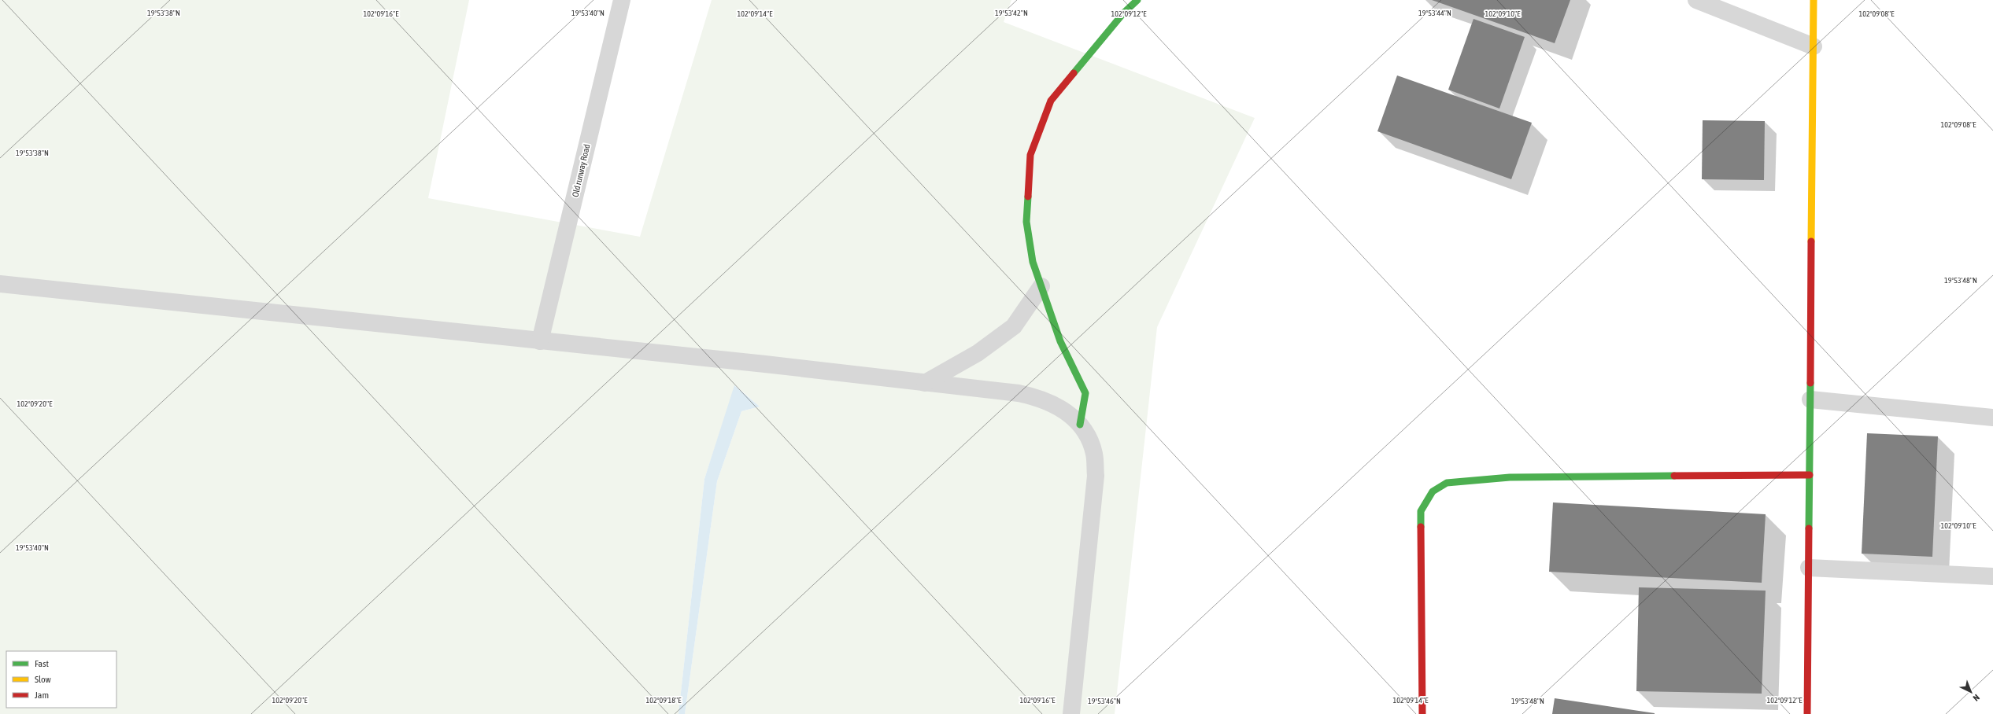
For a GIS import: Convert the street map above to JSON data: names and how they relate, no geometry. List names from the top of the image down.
{
  "streets": {
    "street": ["Old runway Road"]
  },
  "legend": ["Fast", "Slow", "Jam"],
  "north": "bottom right",
  "coordinates": [
    "19°53'38\"N",
    "19°53'40\"N",
    "19°53'42\"N",
    "19°53'44\"N",
    "102°09'16\"E",
    "102°09'14\"E",
    "102°09'12\"E",
    "102°09'10\"E",
    "102°09'08\"E",
    "19°53'48\"N",
    "102°09'20\"E",
    "102°09'18\"E",
    "19°53'46\"N"
  ]
}
